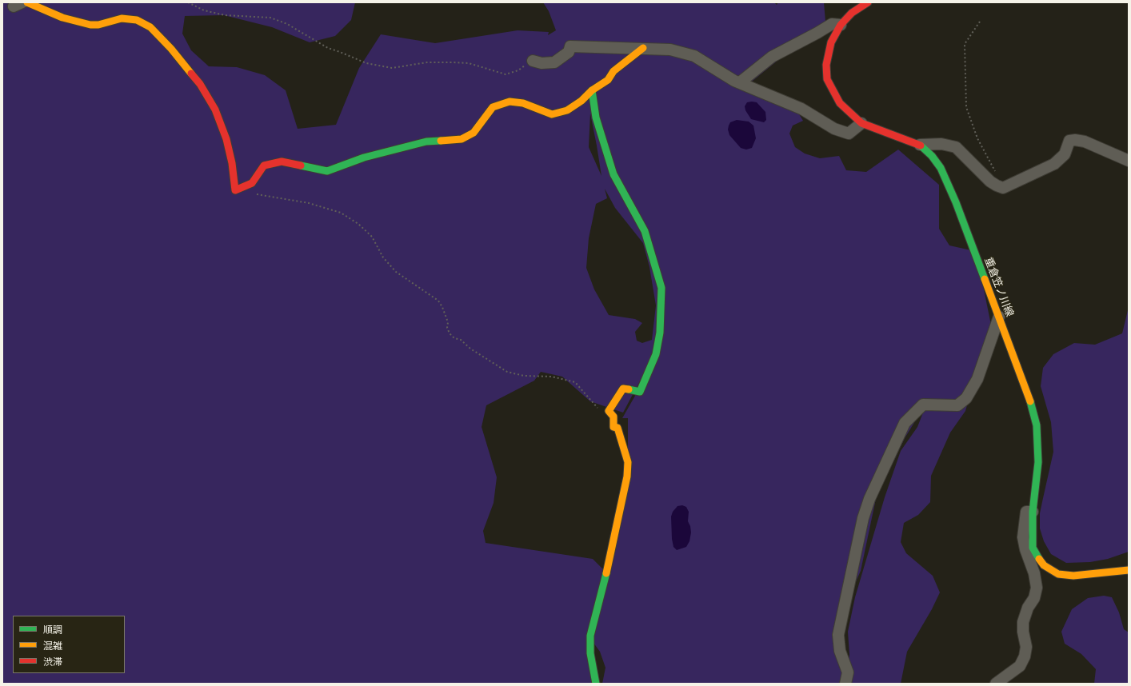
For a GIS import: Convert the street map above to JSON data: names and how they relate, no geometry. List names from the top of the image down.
{
  "streets": {
    "street": ["重倉笠ノ川線"]
  },
  "legend": ["順調", "混雑", "渋滞"]
}
